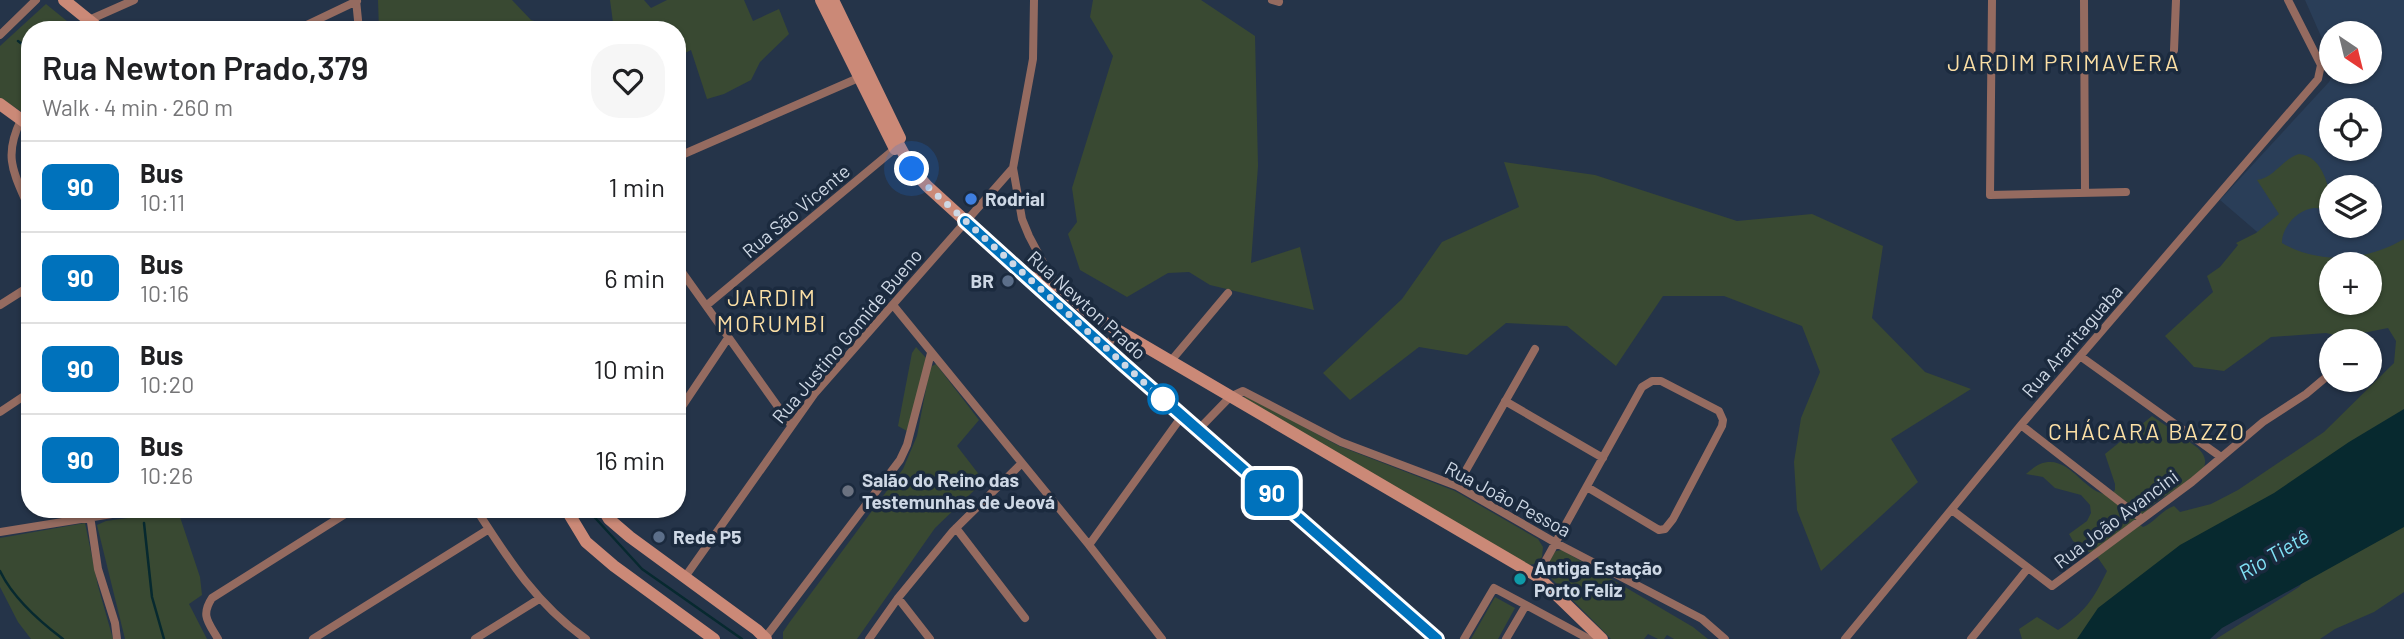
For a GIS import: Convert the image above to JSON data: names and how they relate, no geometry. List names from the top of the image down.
{
  "streets": {
    "street": [
      "Rua São Vicente",
      "Rua Newton Prado",
      "Rua Justino Gomide Bueno",
      "Rua Araritaguaba",
      "Rua João Pessoa",
      "Rua João Avancini"
    ]
  },
  "crossings": [
    ["Rua São Vicente", "Rua Newton Prado"],
    ["Rua Newton Prado", "Rua Justino Gomide Bueno"]
  ],
  "districts": ["JARDIM PRIMAVERA", "JARDIM MORUMBI", "CHÁCARA BAZZO"],
  "water": ["Rio Tietê"],
  "places": [
    "Rodrial",
    "BR",
    "Salão do Reino das Testemunhas de Jeová",
    "Rede P5",
    "Antiga Estação Porto Feliz"
  ],
  "lines": ["bus line 90"],
  "north": "bottom right",
  "page": {
    "on_map": "90",
    "map_buttons": ["+", "−"],
    "heading": ["Rua Newton Prado,379", "Walk · 4 min · 260 m"],
    "list": [
      {
        "mark": "90",
        "name": "Bus",
        "note": "10:11",
        "value": "1 min"
      },
      {
        "mark": "90",
        "name": "Bus",
        "note": "10:16",
        "value": "6 min"
      },
      {
        "mark": "90",
        "name": "Bus",
        "note": "10:20",
        "value": "10 min"
      },
      {
        "mark": "90",
        "name": "Bus",
        "note": "10:26",
        "value": "16 min"
      }
    ]
  }
}
